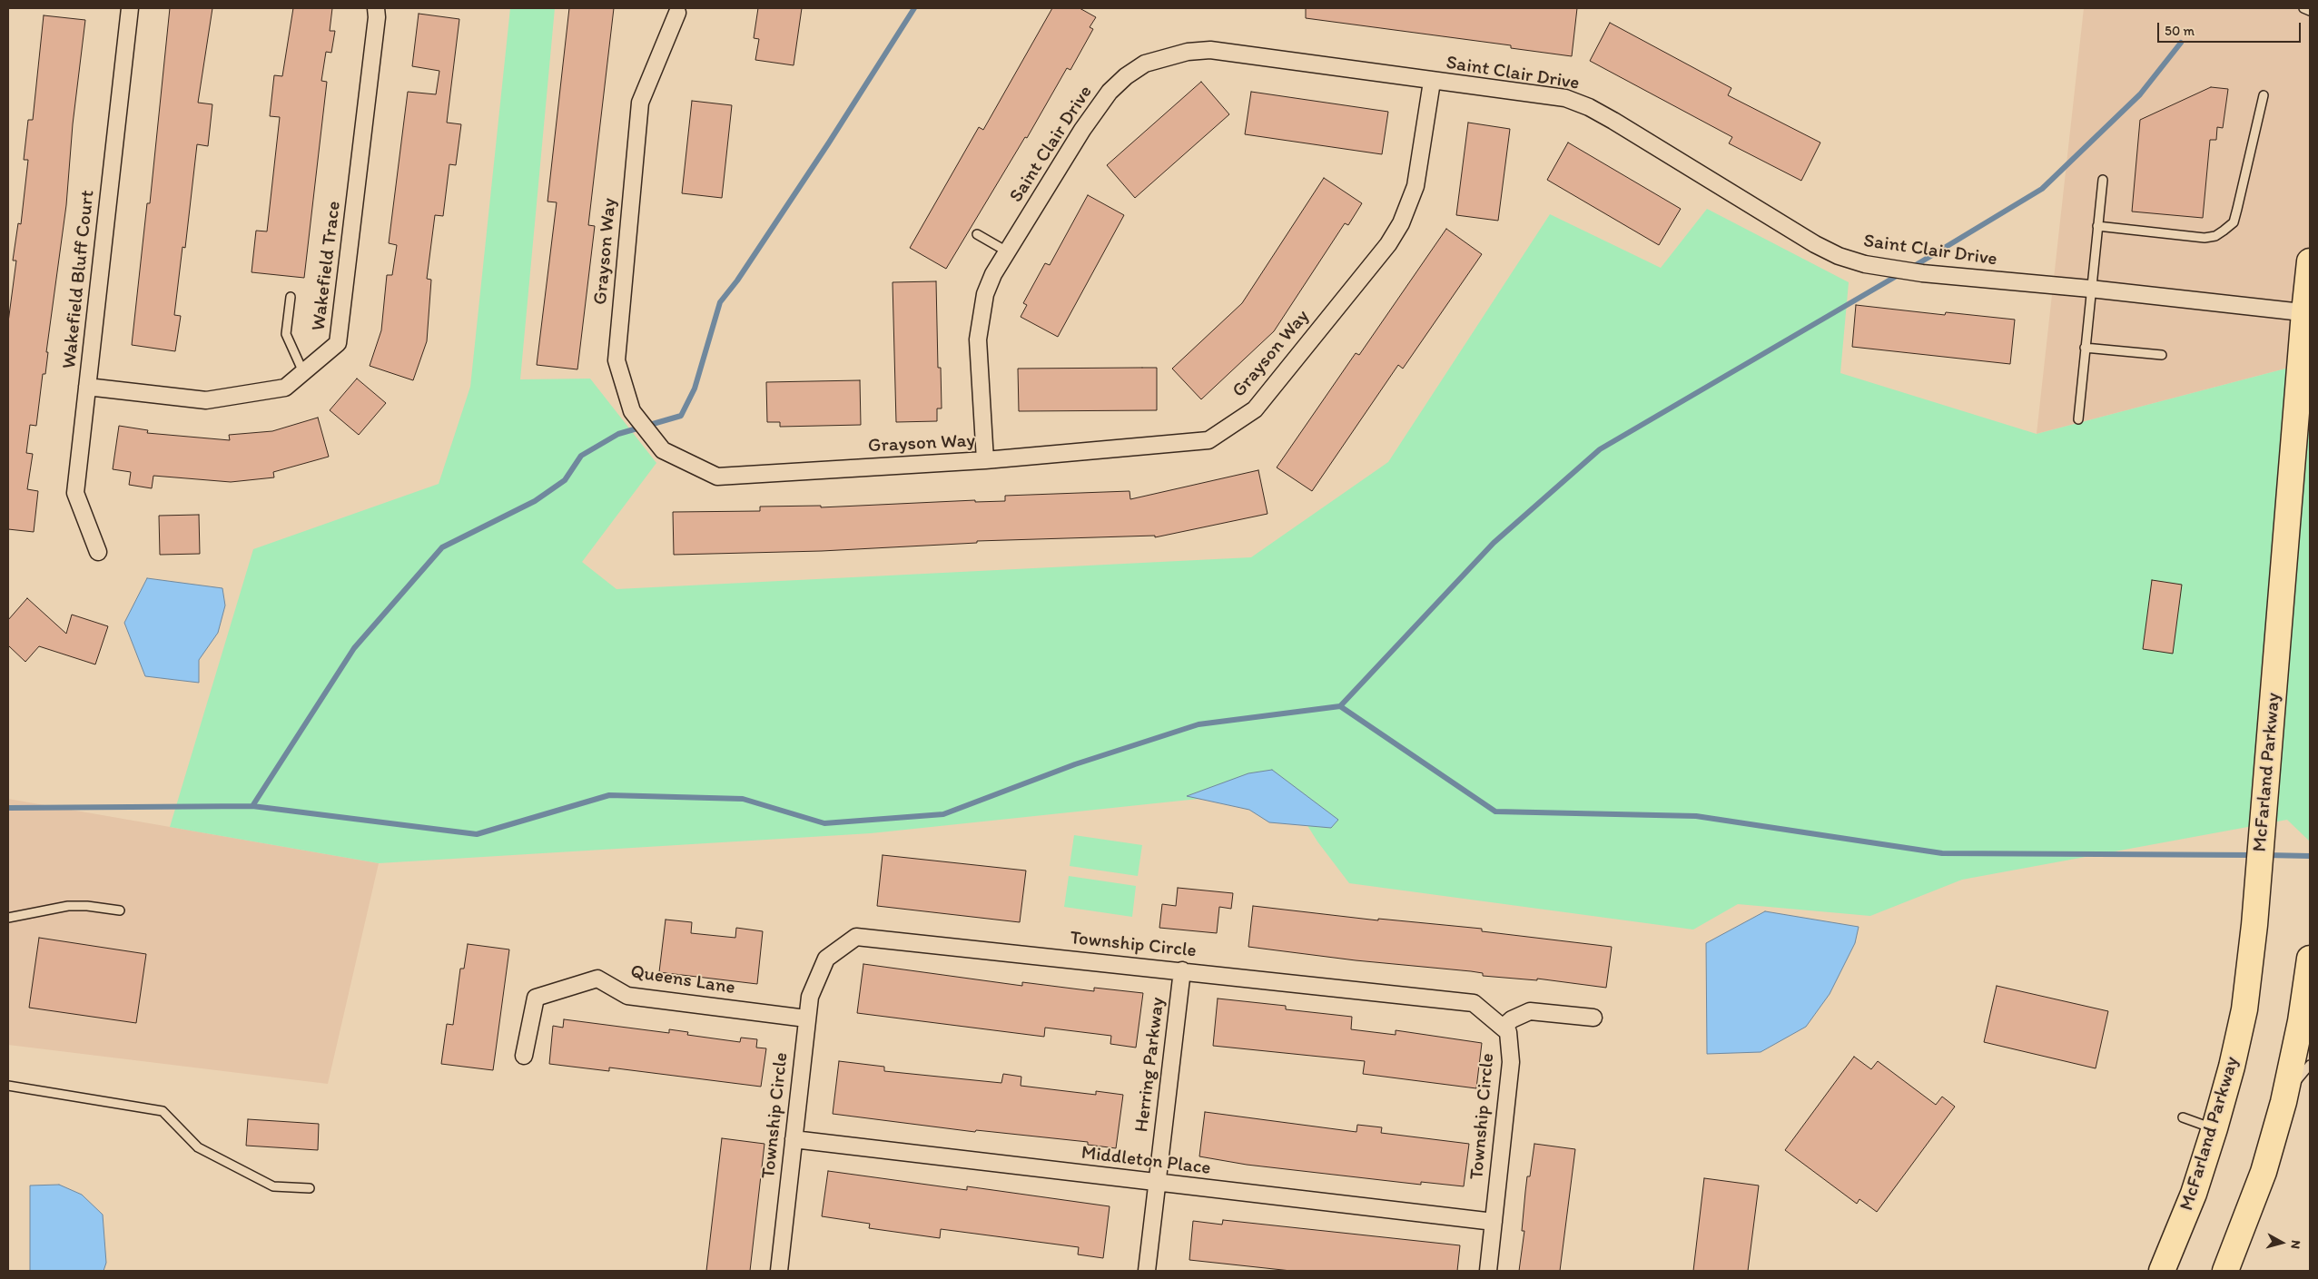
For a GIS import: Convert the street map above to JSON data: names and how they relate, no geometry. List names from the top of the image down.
{
  "streets": {
    "main road": ["McFarland Parkway"],
    "street": [
      "Saint Clair Drive",
      "Grayson Way",
      "Wakefield Trace",
      "Wakefield Bluff Court",
      "Township Circle",
      "Queens Lane",
      "Herring Parkway",
      "Middleton Place"
    ]
  },
  "crossings": [
    ["Saint Clair Drive", "Grayson Way"],
    ["Saint Clair Drive", "McFarland Parkway"],
    ["Wakefield Trace", "Wakefield Bluff Court"],
    ["Township Circle", "Queens Lane"],
    ["Township Circle", "Herring Parkway"],
    ["Township Circle", "Middleton Place"],
    ["Herring Parkway", "Middleton Place"]
  ],
  "scale_bar": "50 m",
  "north": "right"
}
